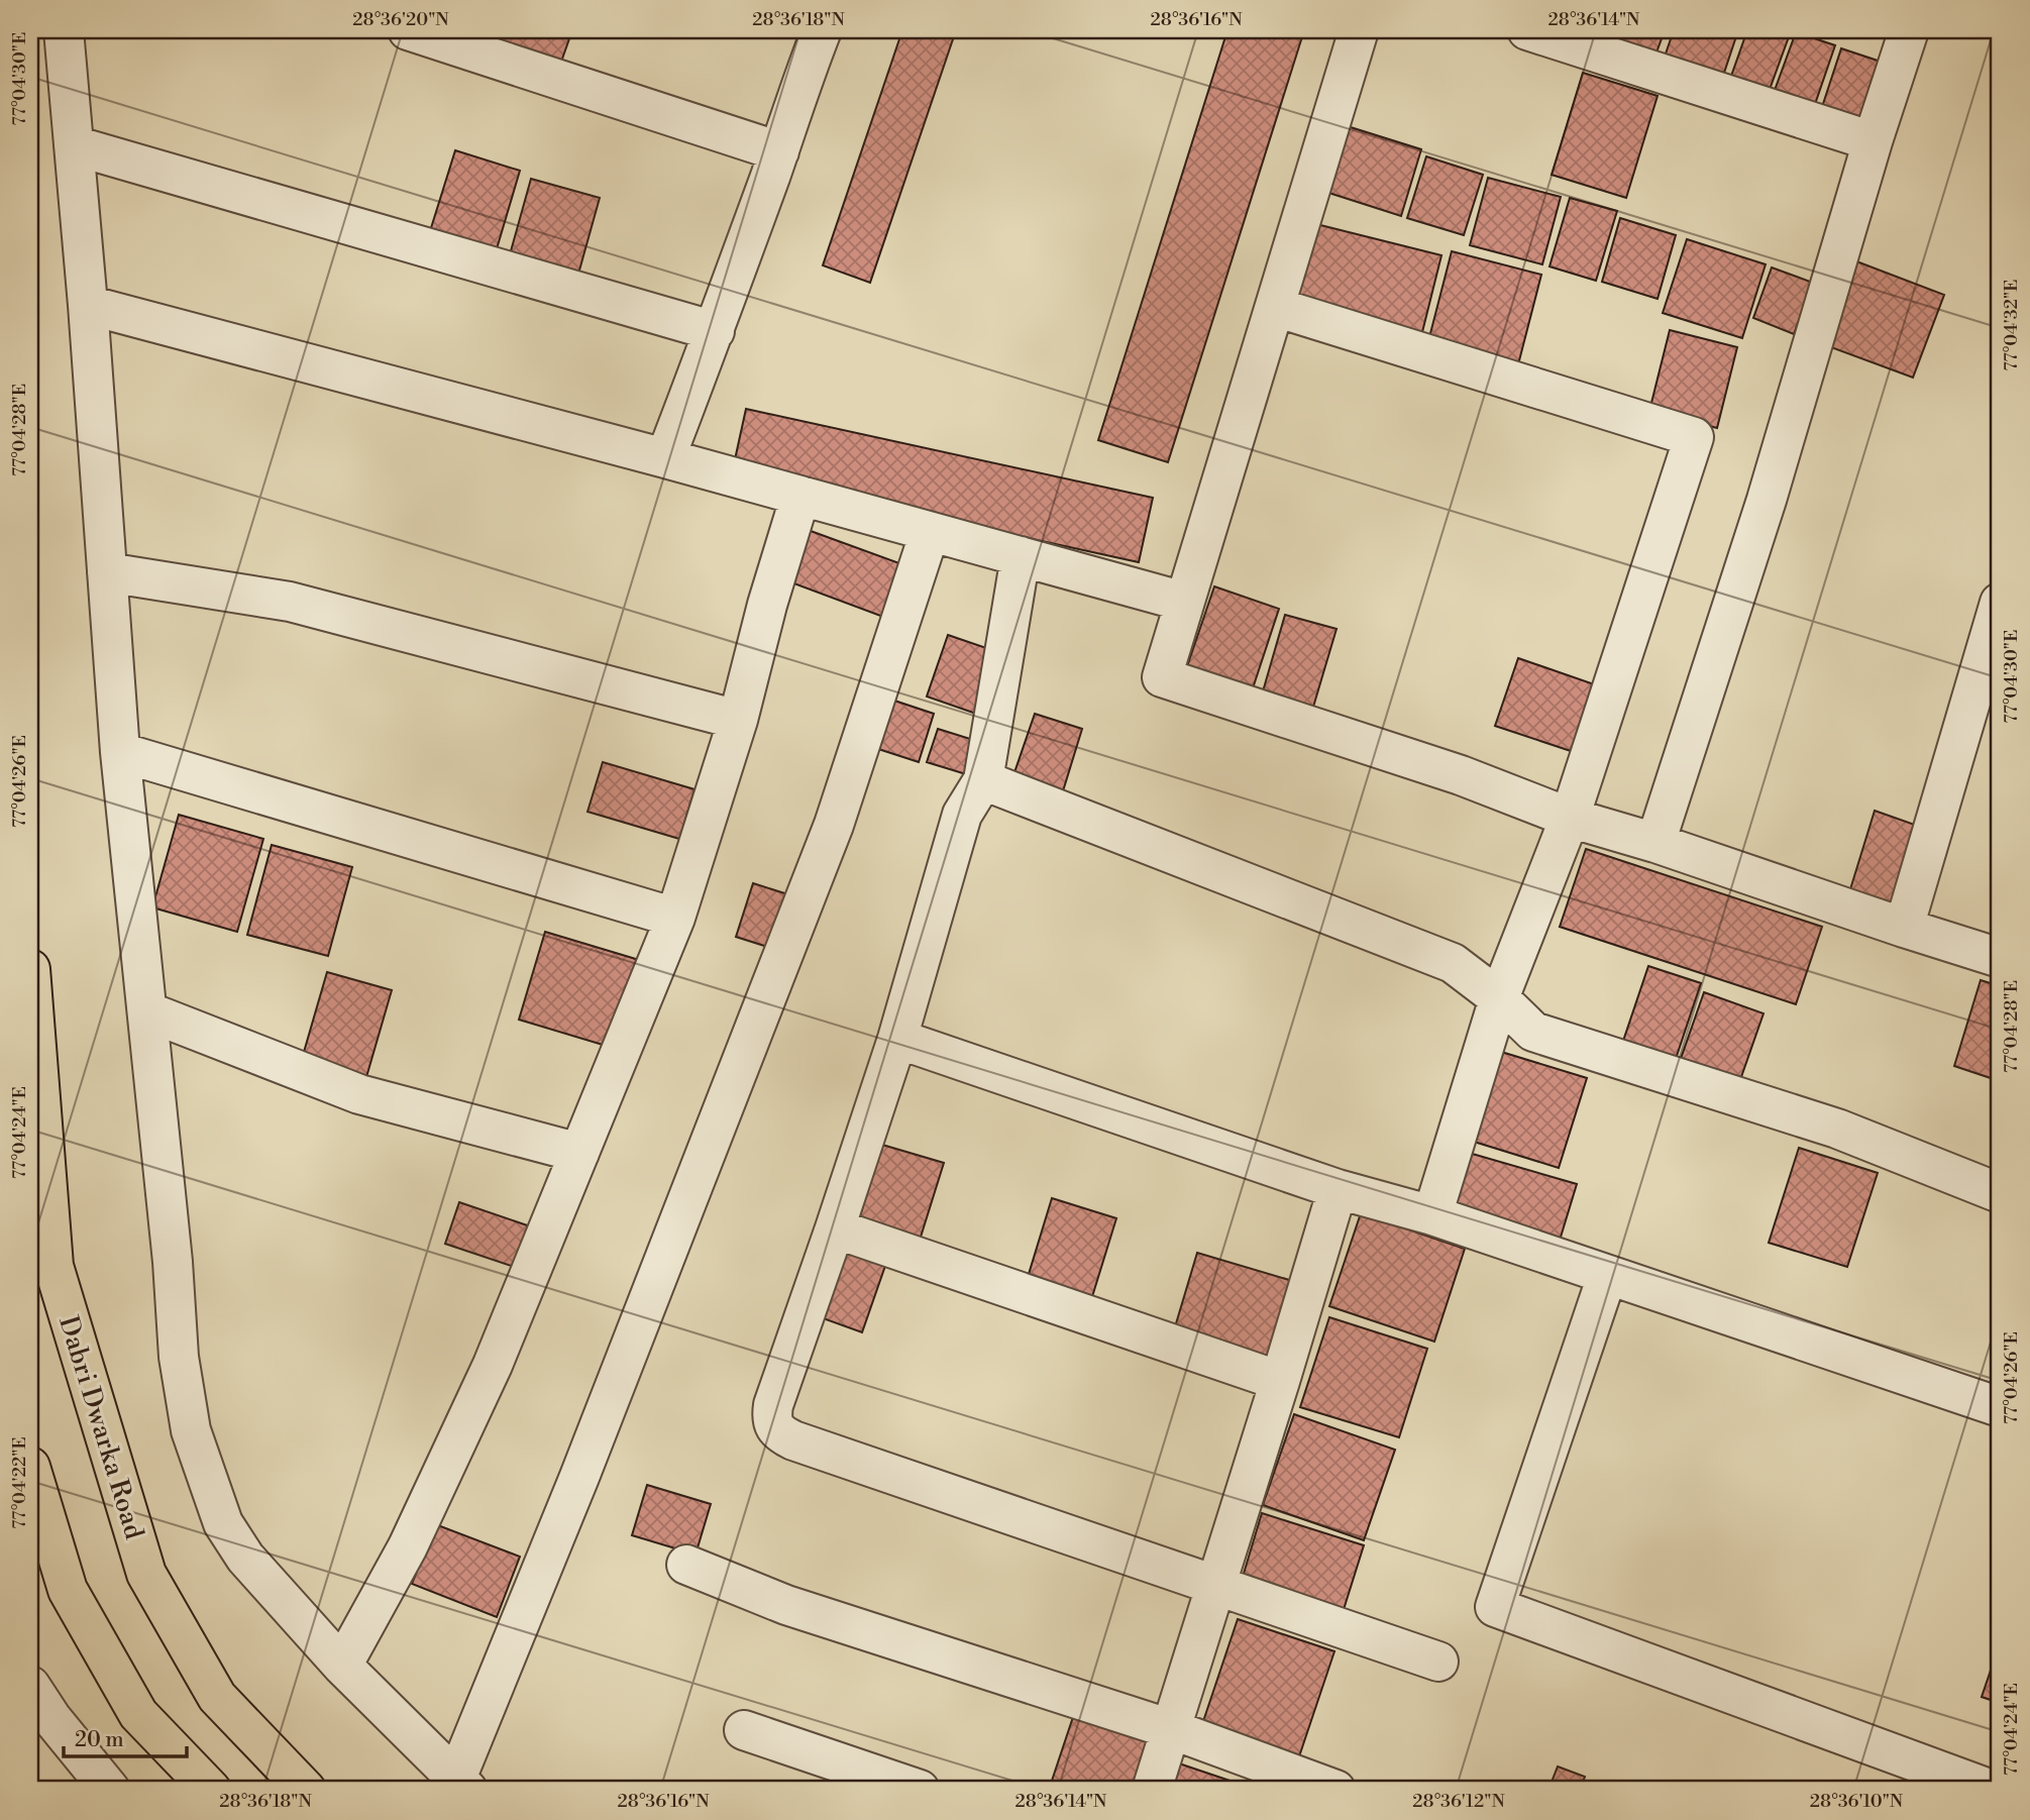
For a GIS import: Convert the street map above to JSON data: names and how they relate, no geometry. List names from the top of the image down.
{
  "streets": {
    "main road": ["Dabri Dwarka Road"]
  },
  "scale_bar": "20 m",
  "coordinates": [
    "28°36'20\"N",
    "28°36'18\"N",
    "28°36'16\"N",
    "28°36'14\"N",
    "77°04'30\"E",
    "77°04'32\"E",
    "77°04'28\"E",
    "77°04'26\"E",
    "77°04'24\"E",
    "77°04'22\"E",
    "28°36'12\"N",
    "28°36'10\"N"
  ]
}
